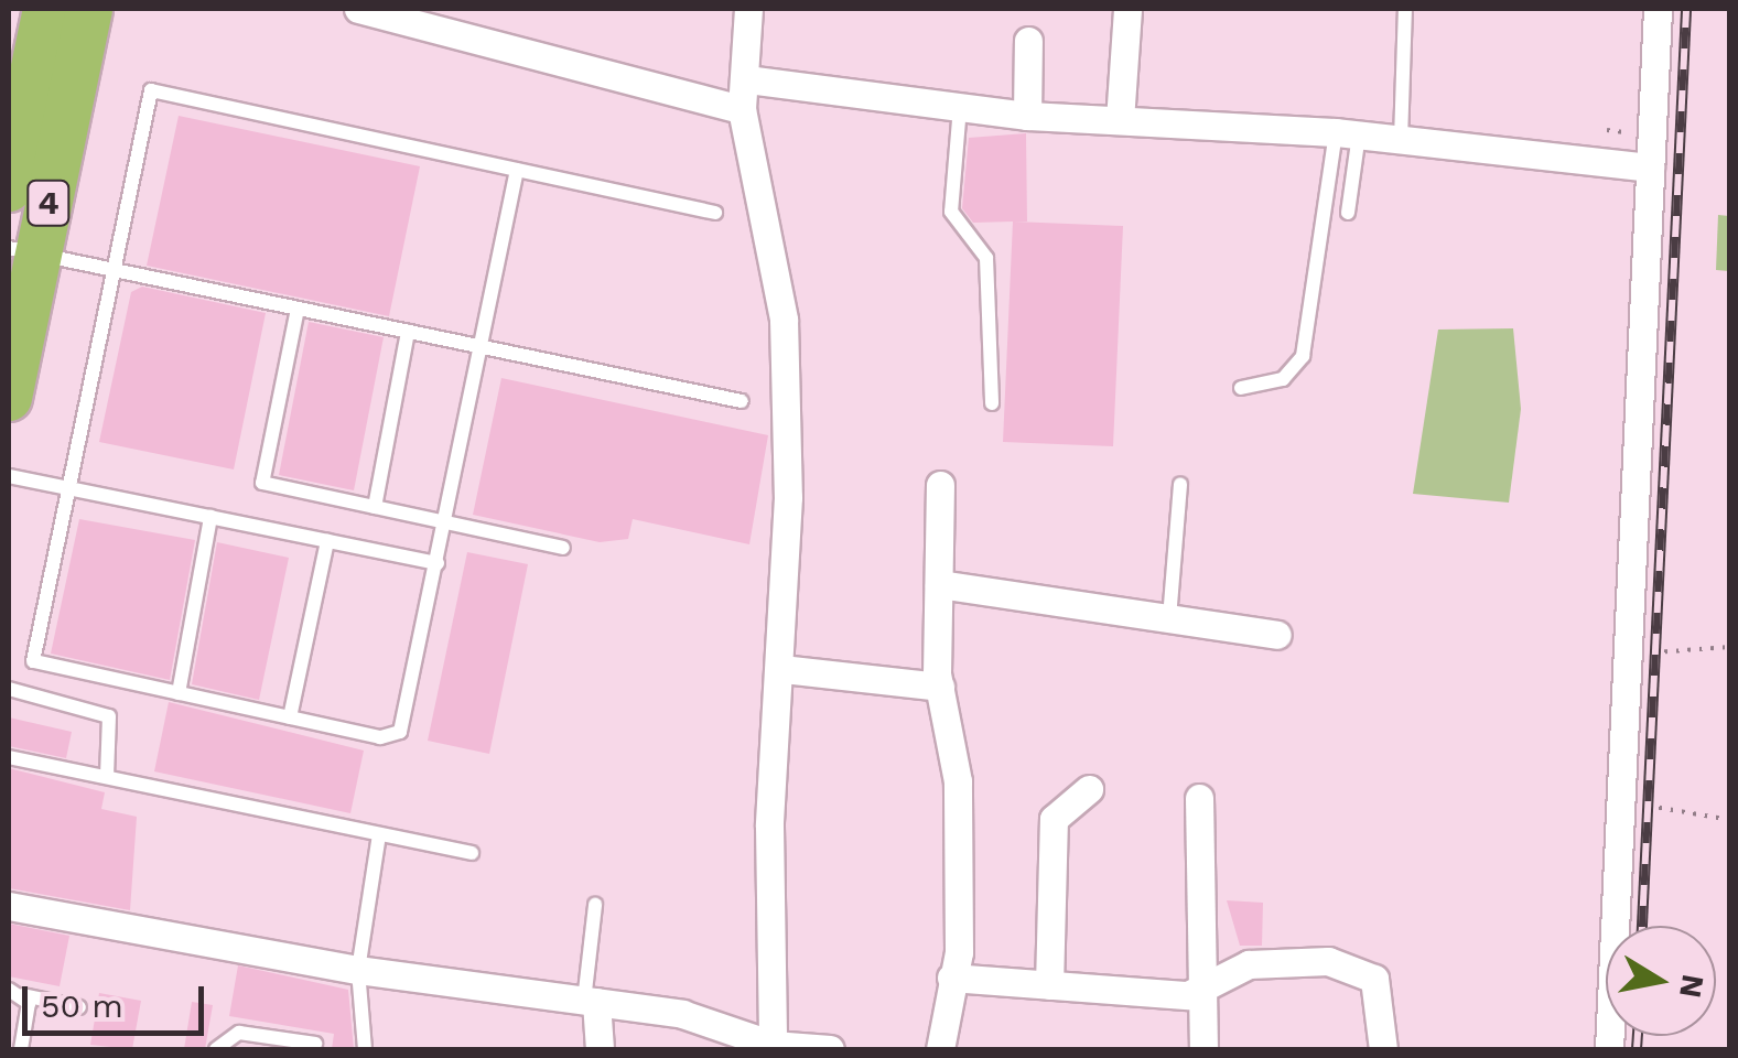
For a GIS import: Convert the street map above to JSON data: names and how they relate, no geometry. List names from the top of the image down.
{
  "streets": {
    "highway": ["4"]
  },
  "scale_bar": "50 m",
  "north": "right"
}
